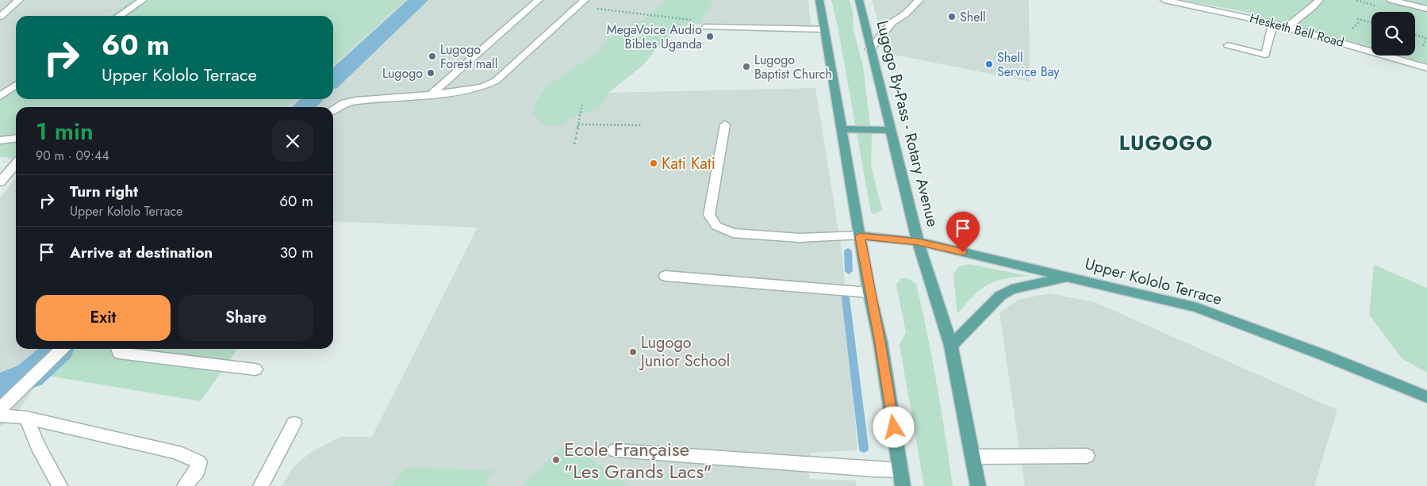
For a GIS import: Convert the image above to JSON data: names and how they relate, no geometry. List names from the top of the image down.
{
  "streets": {
    "main road": ["Lugogo By-Pass - Rotary Avenue", "Upper Kololo Terrace"],
    "street": ["Hesketh Bell Road"]
  },
  "crossings": [
    ["Lugogo By-Pass - Rotary Avenue", "Upper Kololo Terrace"]
  ],
  "districts": ["LUGOGO"],
  "places": [
    "Shell",
    "MegaVoice Audio Bibles Uganda",
    "Lugogo Forest mall",
    "Shell Service Bay",
    "Lugogo Baptist Church",
    "Lugogo",
    "Kati Kati",
    "Lugogo Junior School",
    "Ecole Française \"Les Grands Lacs\""
  ],
  "page": {
    "turn": ["60 m", "Upper Kololo Terrace"],
    "heading": ["1 min", "90 m · 09:44"],
    "list": [
      {
        "name": "Turn right",
        "note": "Upper Kololo Terrace",
        "value": "60 m"
      },
      {
        "name": "Arrive at destination",
        "value": "30 m"
      }
    ],
    "buttons": ["Exit", "Share"]
  }
}
